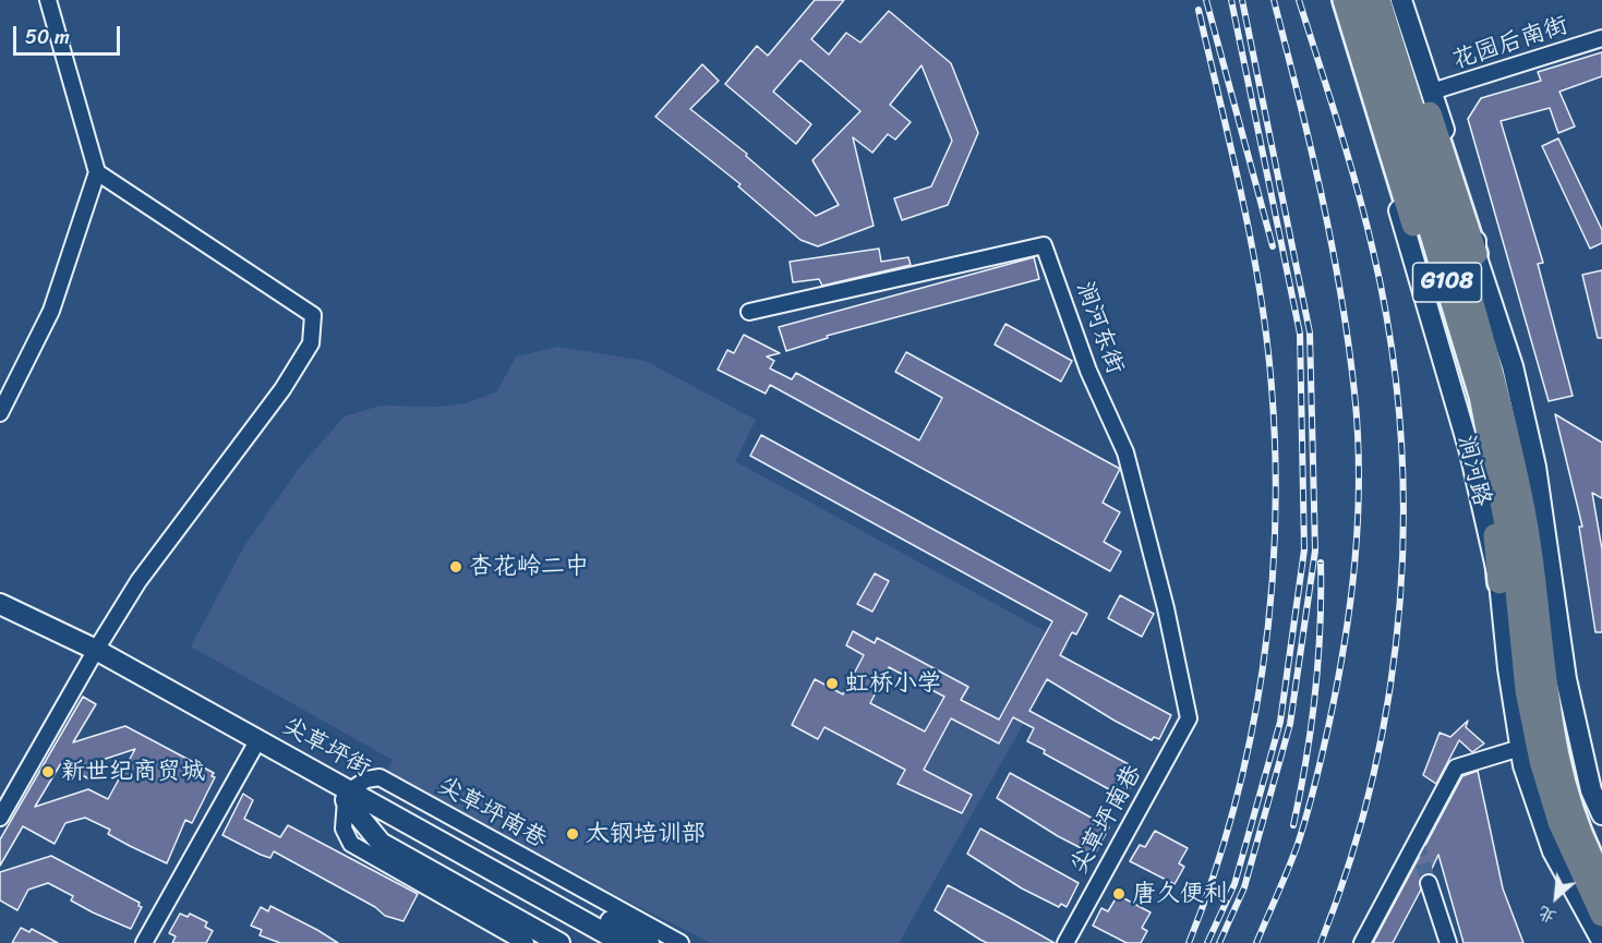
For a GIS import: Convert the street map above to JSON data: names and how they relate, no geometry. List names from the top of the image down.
{
  "streets": {
    "main road": ["G108", "涧河路", "尖草坪街"],
    "street": ["花园后南街", "涧河东街", "尖草坪南巷"]
  },
  "crossings": [
    ["涧河东街", "尖草坪南巷"],
    ["尖草坪街", "尖草坪南巷"]
  ],
  "places": [
    "杏花岭二中",
    "虹桥小学",
    "新世纪商贸城",
    "太钢培训部",
    "唐久便利"
  ],
  "scale_bar": "50 m",
  "north": "bottom left"
}
